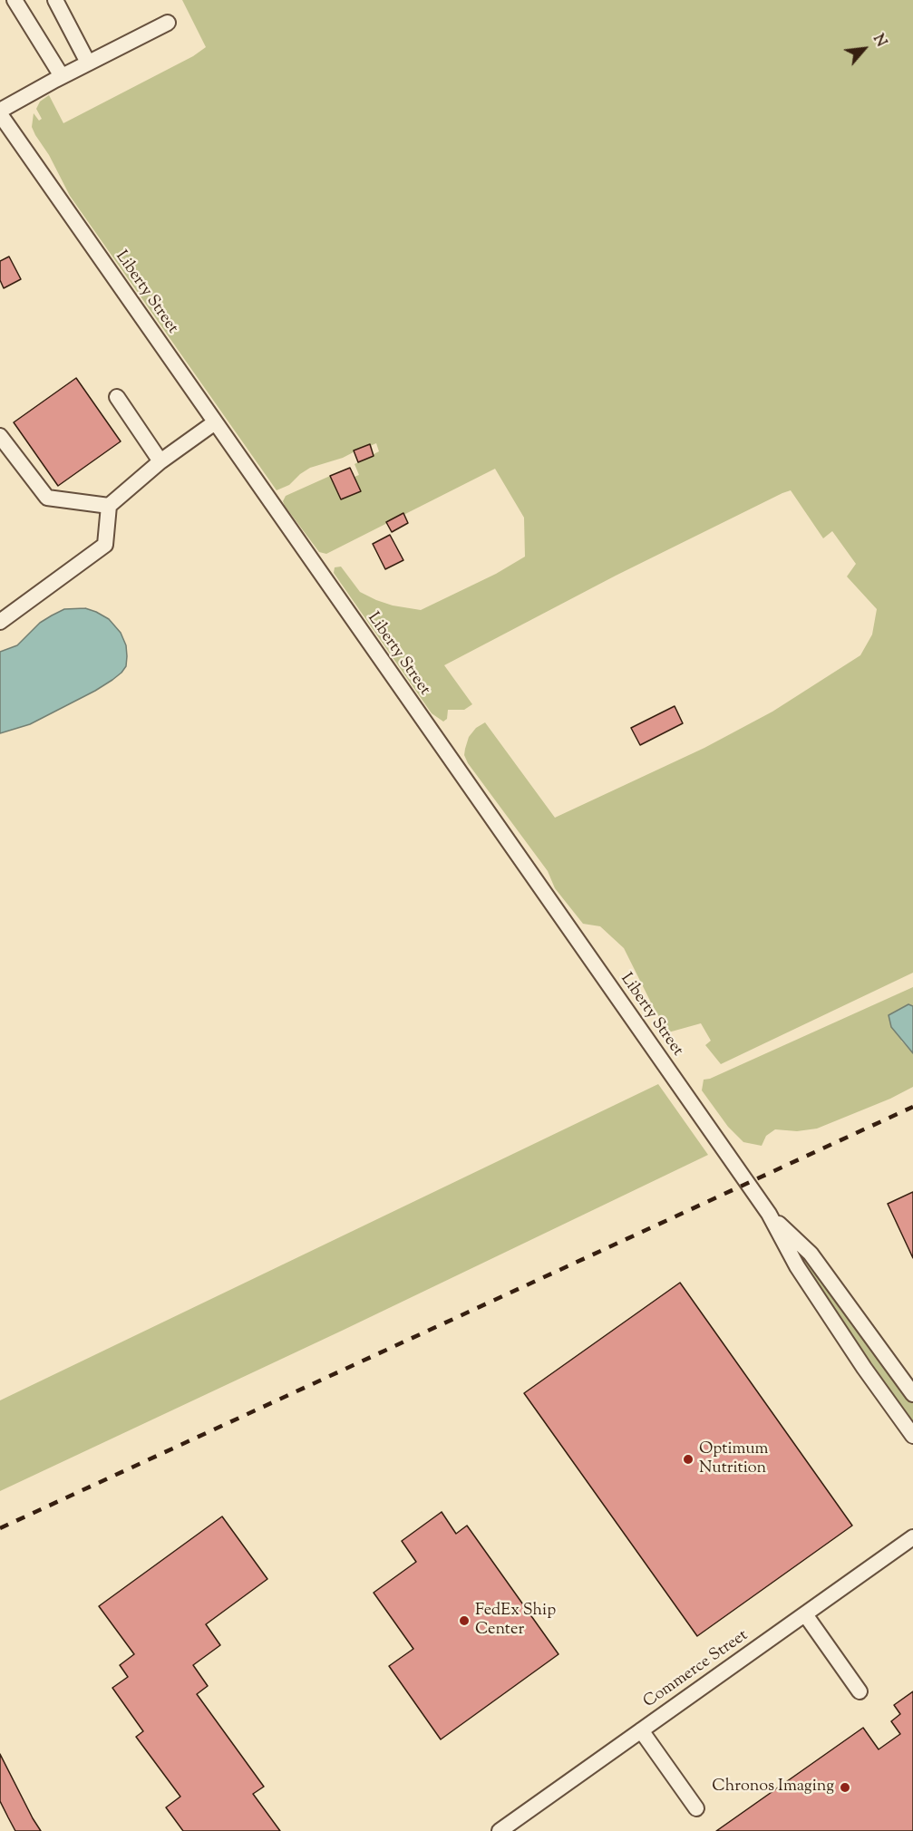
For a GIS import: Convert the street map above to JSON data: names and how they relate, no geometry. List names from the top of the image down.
{
  "streets": {
    "street": ["Liberty Street", "Commerce Street"]
  },
  "places": ["Optimum Nutrition", "FedEx Ship Center", "Chronos Imaging"],
  "north": "top right"
}
